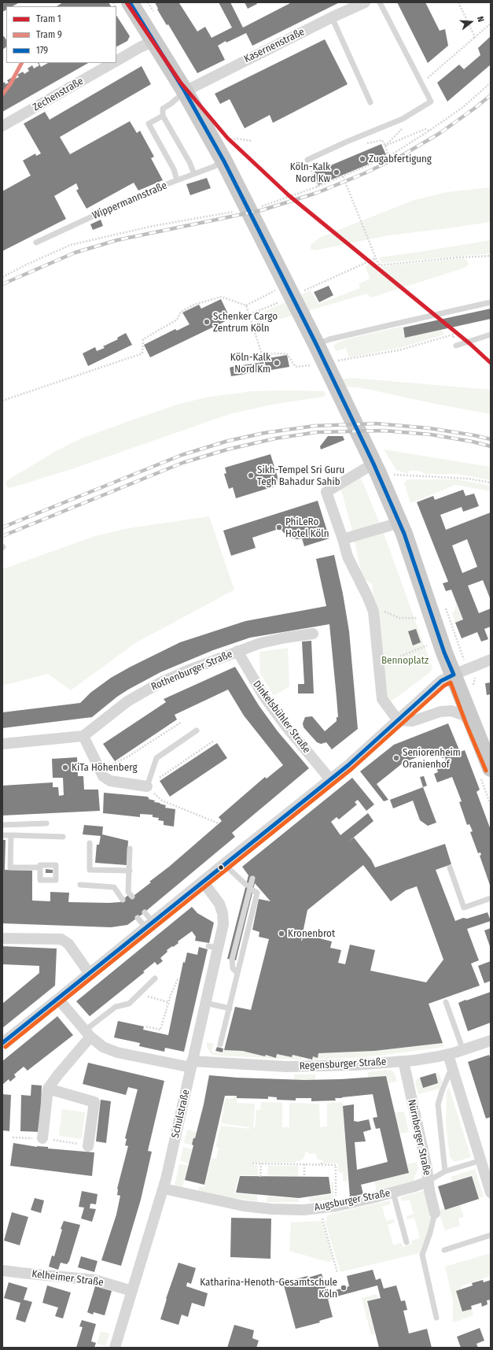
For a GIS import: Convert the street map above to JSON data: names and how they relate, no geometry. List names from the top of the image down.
{
  "streets": {
    "street": [
      "Kasernenstraße",
      "Zechenstraße",
      "Rothenburger Straße",
      "Dinkelsbühler Straße",
      "Regensburger Straße",
      "Schulstraße",
      "Nürnberger Straße",
      "Augsburger Straße",
      "Kelheimer Straße"
    ],
    "lane": ["Wippermannstraße"]
  },
  "crossings": [
    ["Rothenburger Straße", "Dinkelsbühler Straße"],
    ["Regensburger Straße", "Schulstraße"],
    ["Regensburger Straße", "Nürnberger Straße"],
    ["Schulstraße", "Augsburger Straße"],
    ["Schulstraße", "Kelheimer Straße"],
    ["Nürnberger Straße", "Augsburger Straße"]
  ],
  "parks": ["Bennoplatz"],
  "places": [
    "Zugabfertigung",
    "Köln-Kalk Nord Kw",
    "Schenker Cargo Zentrum Köln",
    "Köln-Kalk Nord Km",
    "Sikh-Tempel Sri Guru Tegh Bahadur Sahib",
    "PhiLeRo Hotel Köln",
    "Seniorenheim Oranienhof",
    "KiTa Höhenberg",
    "Kronenbrot",
    "Katharina-Henoth-Gesamtschule Köln"
  ],
  "lines": ["tram line 1", "transit line 179", "tram line 9"],
  "legend": ["Tram 1", "Tram 9", "179"],
  "north": "right"
}
